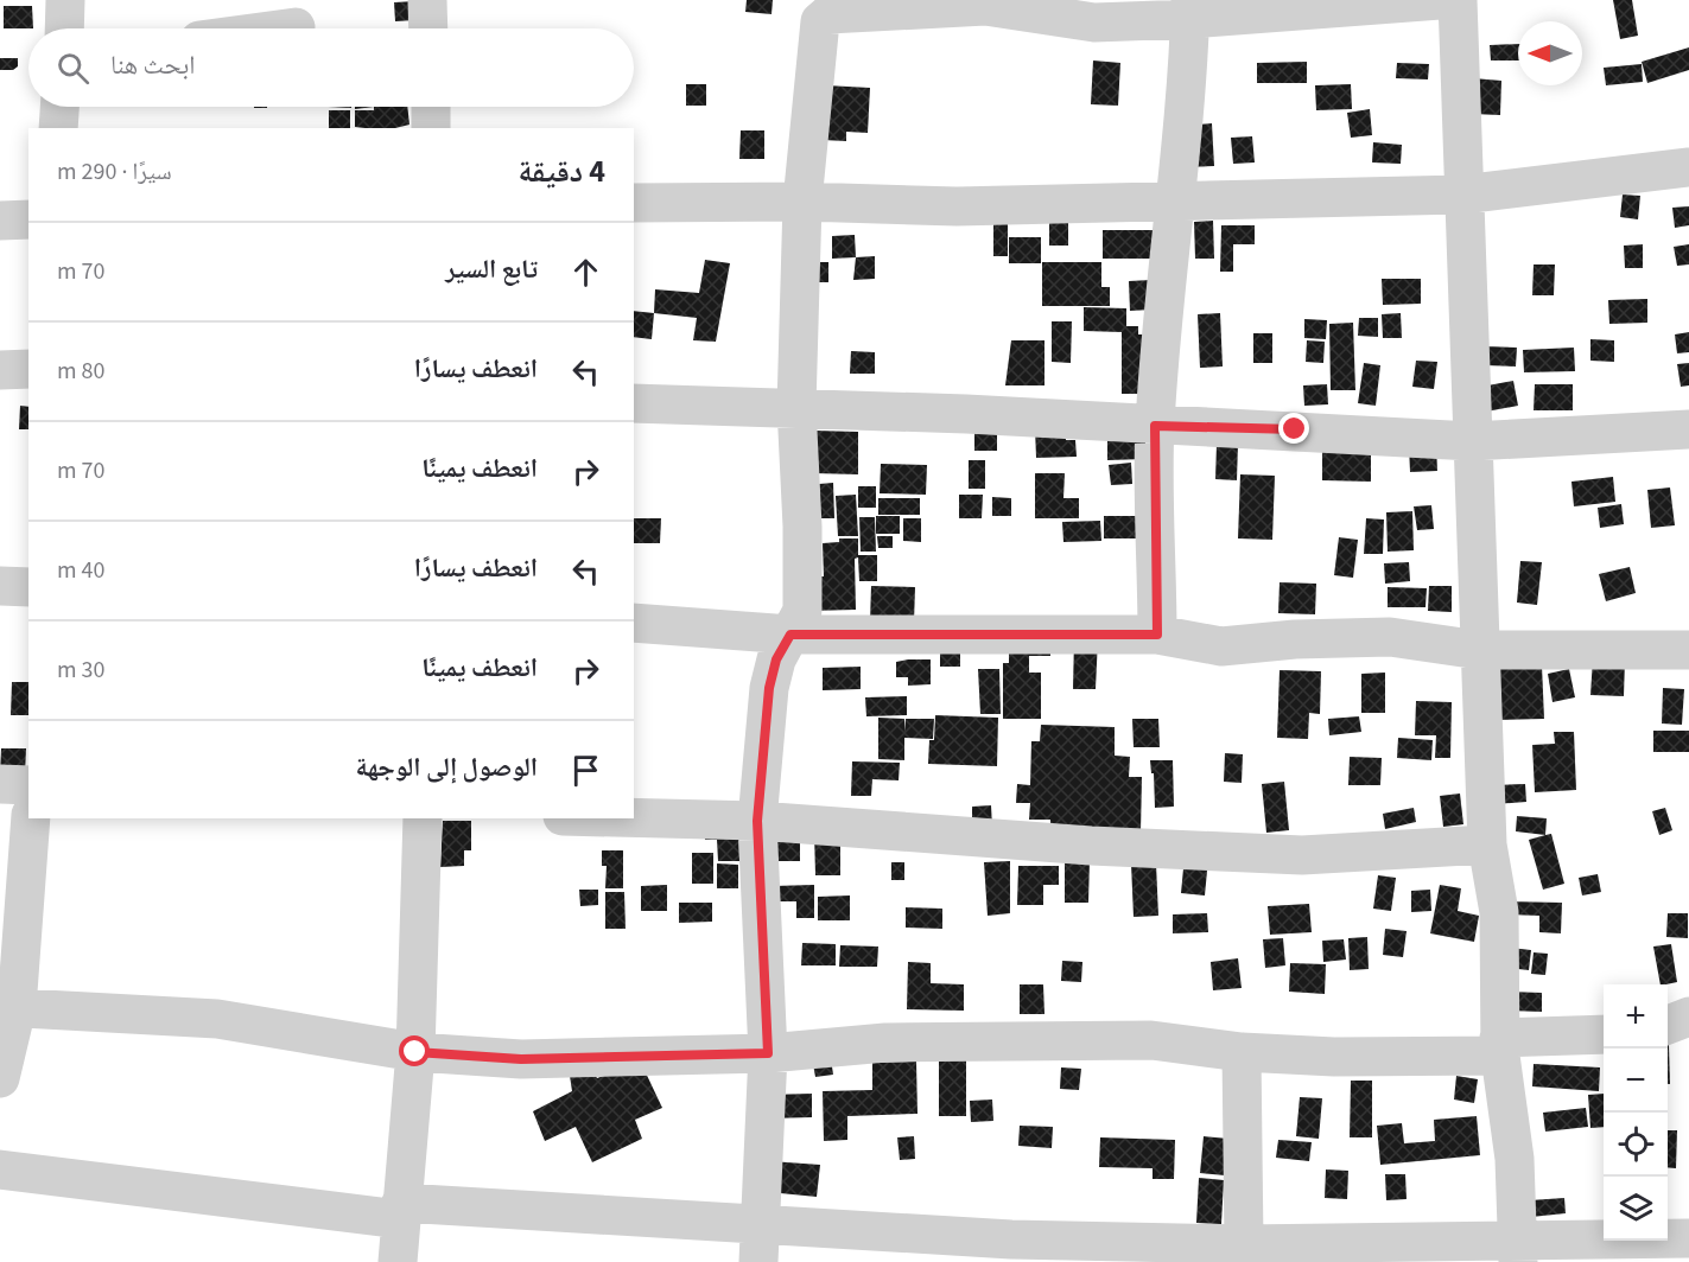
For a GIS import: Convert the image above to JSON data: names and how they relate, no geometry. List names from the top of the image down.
{
  "north": "left",
  "page": {
    "search": "ابحث هنا",
    "heading": ["4 دقيقة", "سيرًا · 290 m"],
    "list": [
      ["تابع السير", "70 m"],
      ["انعطف يسارًا", "80 m"],
      ["انعطف يمينًا", "70 m"],
      ["انعطف يسارًا", "40 m"],
      ["انعطف يمينًا", "30 m"],
      "الوصول إلى الوجهة"
    ],
    "map_buttons": ["+", "−"]
  }
}
